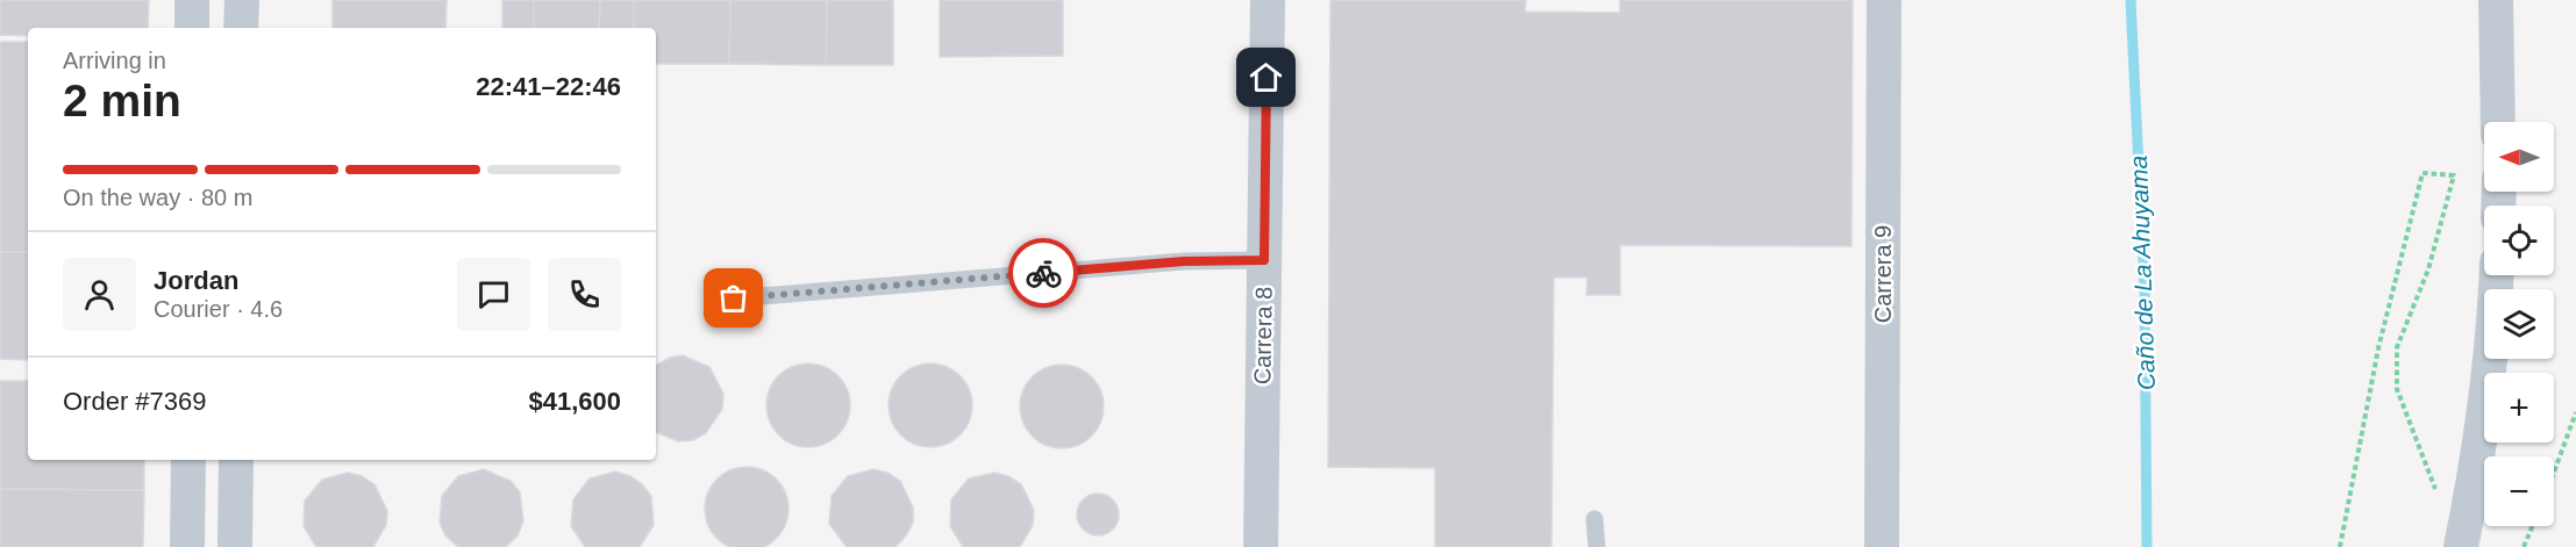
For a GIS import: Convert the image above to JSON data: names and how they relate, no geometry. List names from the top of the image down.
{
  "streets": {
    "street": ["Carrera 9", "Carrera 8"]
  },
  "water": ["Caño de La Ahuyama"],
  "north": "left",
  "page": {
    "heading": ["2 min", "Arriving in", "22:41–22:46"],
    "panel": [
      "Jordan",
      "Courier · 4.6",
      "Order #7369",
      "$41,600"
    ],
    "map_buttons": ["+", "−"],
    "bar": "On the way · 80 m"
  }
}
